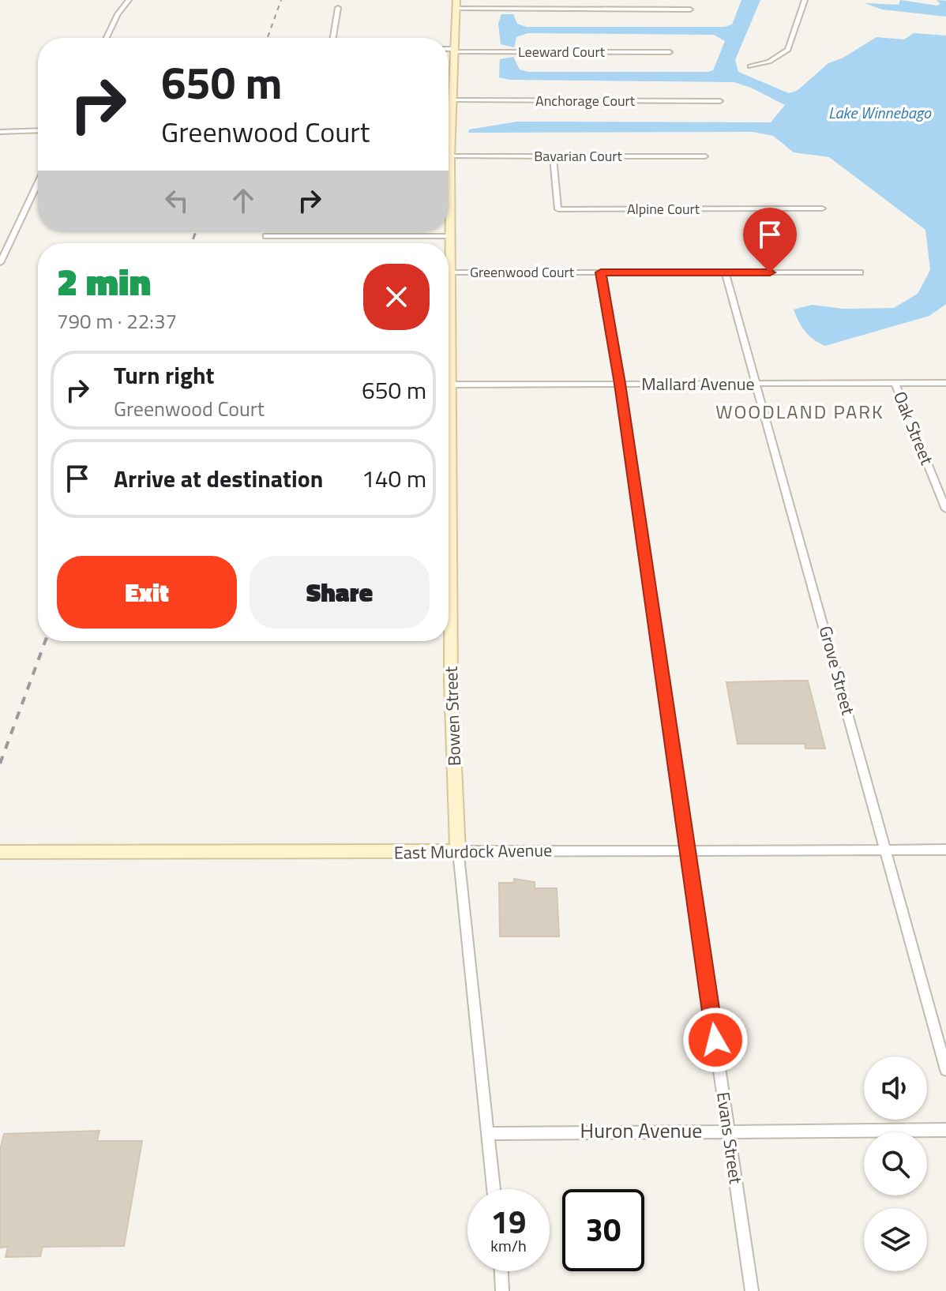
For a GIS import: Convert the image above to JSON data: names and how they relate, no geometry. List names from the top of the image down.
{
  "streets": {
    "main road": ["Bowen Street", "East Murdock Avenue"],
    "street": [
      "Leeward Court",
      "Anchorage Court",
      "Bavarian Court",
      "Alpine Court",
      "Greenwood Court",
      "Mallard Avenue",
      "Oak Street",
      "Grove Street",
      "Huron Avenue",
      "Evans Street"
    ]
  },
  "crossings": [
    ["Leeward Court", "Bowen Street"],
    ["Anchorage Court", "Bowen Street"],
    ["Bavarian Court", "Alpine Court"],
    ["Bavarian Court", "Bowen Street"],
    ["Greenwood Court", "Grove Street"],
    ["Greenwood Court", "Bowen Street"],
    ["Greenwood Court", "Evans Street"],
    ["Mallard Avenue", "Oak Street"],
    ["Mallard Avenue", "Grove Street"],
    ["Mallard Avenue", "Bowen Street"],
    ["Mallard Avenue", "Evans Street"],
    ["Grove Street", "East Murdock Avenue"],
    ["Bowen Street", "East Murdock Avenue"],
    ["Bowen Street", "Huron Avenue"],
    ["East Murdock Avenue", "Evans Street"],
    ["Huron Avenue", "Evans Street"]
  ],
  "districts": ["WOODLAND PARK"],
  "water": ["Lake Winnebago"],
  "page": {
    "turn": ["650 m", "Greenwood Court"],
    "heading": ["2 min", "790 m · 22:37"],
    "list": [
      {
        "name": "Turn right",
        "note": "Greenwood Court",
        "value": "650 m"
      },
      {
        "name": "Arrive at destination",
        "value": "140 m"
      }
    ],
    "buttons": ["Exit", "Share"],
    "speed": "19 km/h",
    "limit": "30"
  }
}
